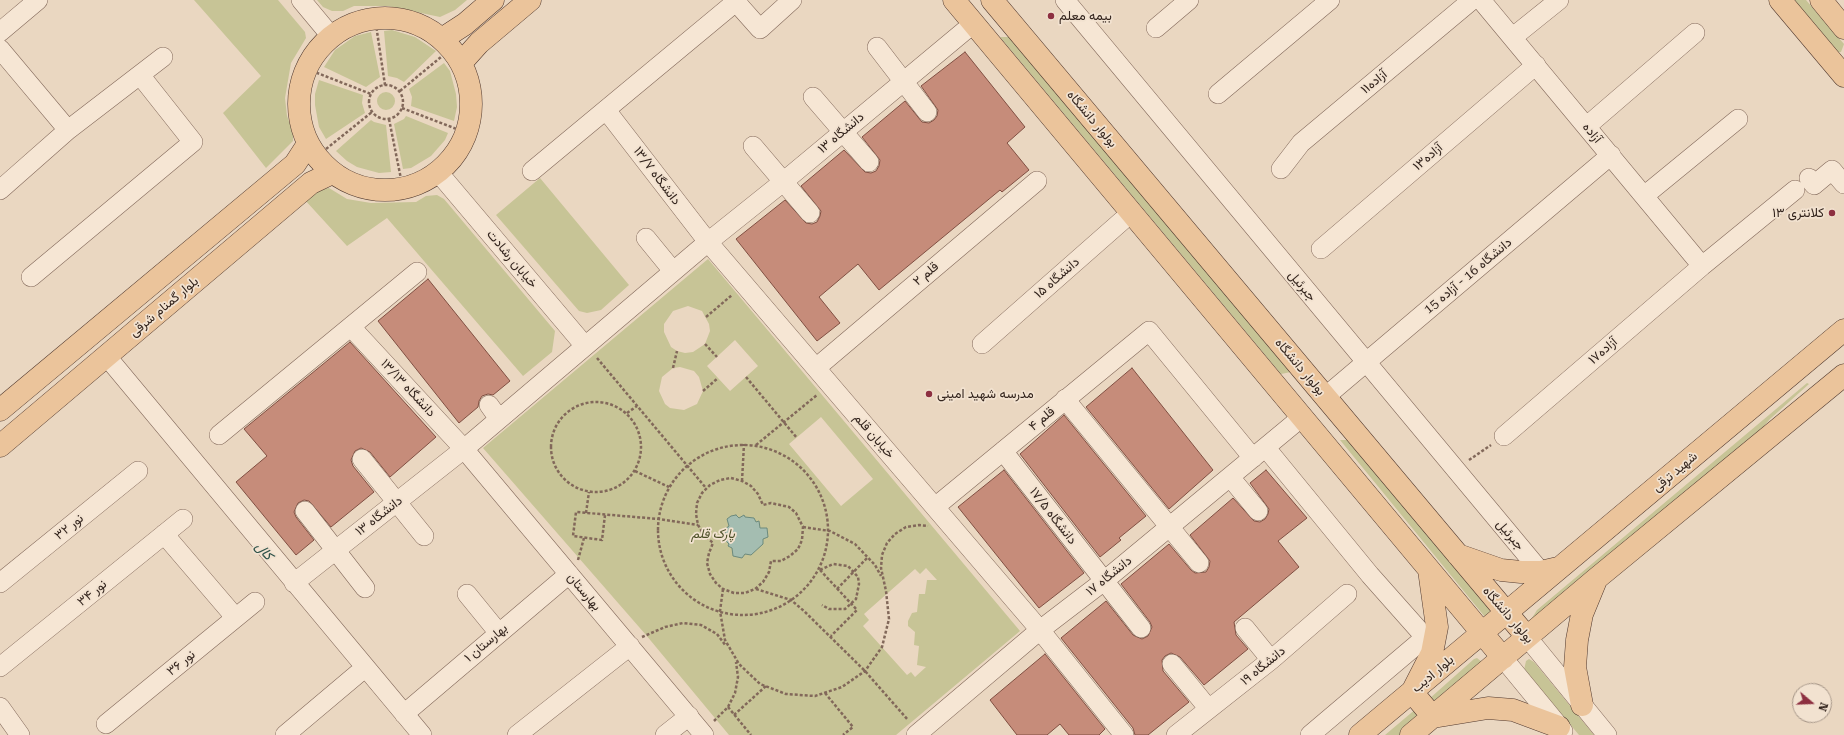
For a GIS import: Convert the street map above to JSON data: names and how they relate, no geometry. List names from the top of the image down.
{
  "streets": {
    "main road": [
      "بولوار دانشگاه",
      "بلوار گمنام شرقی",
      "شهید ترقی",
      "بلوار ادیب"
    ],
    "street": [
      "آزاده۱۱",
      "دانشگاه ۱۳",
      "آزاده",
      "آزاده۱۳",
      "دانشگاه ۱۳/۷",
      "خیابان رشادت",
      "قلم ۲",
      "دانشگاه 16 - آزاده 15",
      "دانشگاه ۱۵",
      "جبرئیل",
      "آزاده۱۷",
      "دانشگاه ۱۳/۱۳",
      "قلم ۴",
      "خیابان قلم",
      "دانشگاه ۱۷/۵",
      "نور ۳۲",
      "دانشگاه ۱۷",
      "بهارستان",
      "نور ۳۴",
      "بهارستان ۱",
      "نور ۳۶",
      "دانشگاه ۱۹"
    ]
  },
  "crossings": [
    ["بولوار دانشگاه", "دانشگاه 16 - آزاده 15"],
    ["بولوار دانشگاه", "شهید ترقی"],
    ["بولوار دانشگاه", "بلوار ادیب"],
    ["دانشگاه ۱۳", "دانشگاه ۱۳/۷"],
    ["دانشگاه ۱۳", "خیابان رشادت"],
    ["دانشگاه ۱۳", "دانشگاه ۱۳/۱۳"],
    ["دانشگاه ۱۳", "خیابان قلم"],
    ["دانشگاه ۱۳", "بهارستان"],
    ["آزاده", "آزاده۱۳"],
    ["آزاده", "دانشگاه 16 - آزاده 15"],
    ["آزاده", "آزاده۱۷"],
    ["دانشگاه ۱۳/۷", "خیابان قلم"],
    ["قلم ۲", "خیابان قلم"],
    ["دانشگاه 16 - آزاده 15", "جبرئیل"],
    ["جبرئیل", "شهید ترقی"],
    ["دانشگاه ۱۳/۱۳", "بهارستان"],
    ["قلم ۴", "خیابان قلم"],
    ["قلم ۴", "دانشگاه ۱۷/۵"],
    ["قلم ۴", "دانشگاه ۱۷"],
    ["خیابان قلم", "دانشگاه ۱۷"],
    ["شهید ترقی", "بلوار ادیب"],
    ["دانشگاه ۱۷/۵", "دانشگاه ۱۷"],
    ["بهارستان", "بهارستان ۱"]
  ],
  "water": ["کال"],
  "parks": ["پارک قلم"],
  "places": ["بیمه معلم", "کلانتری ۱۳", "مدرسه شهید امینی"],
  "north": "right"
}
